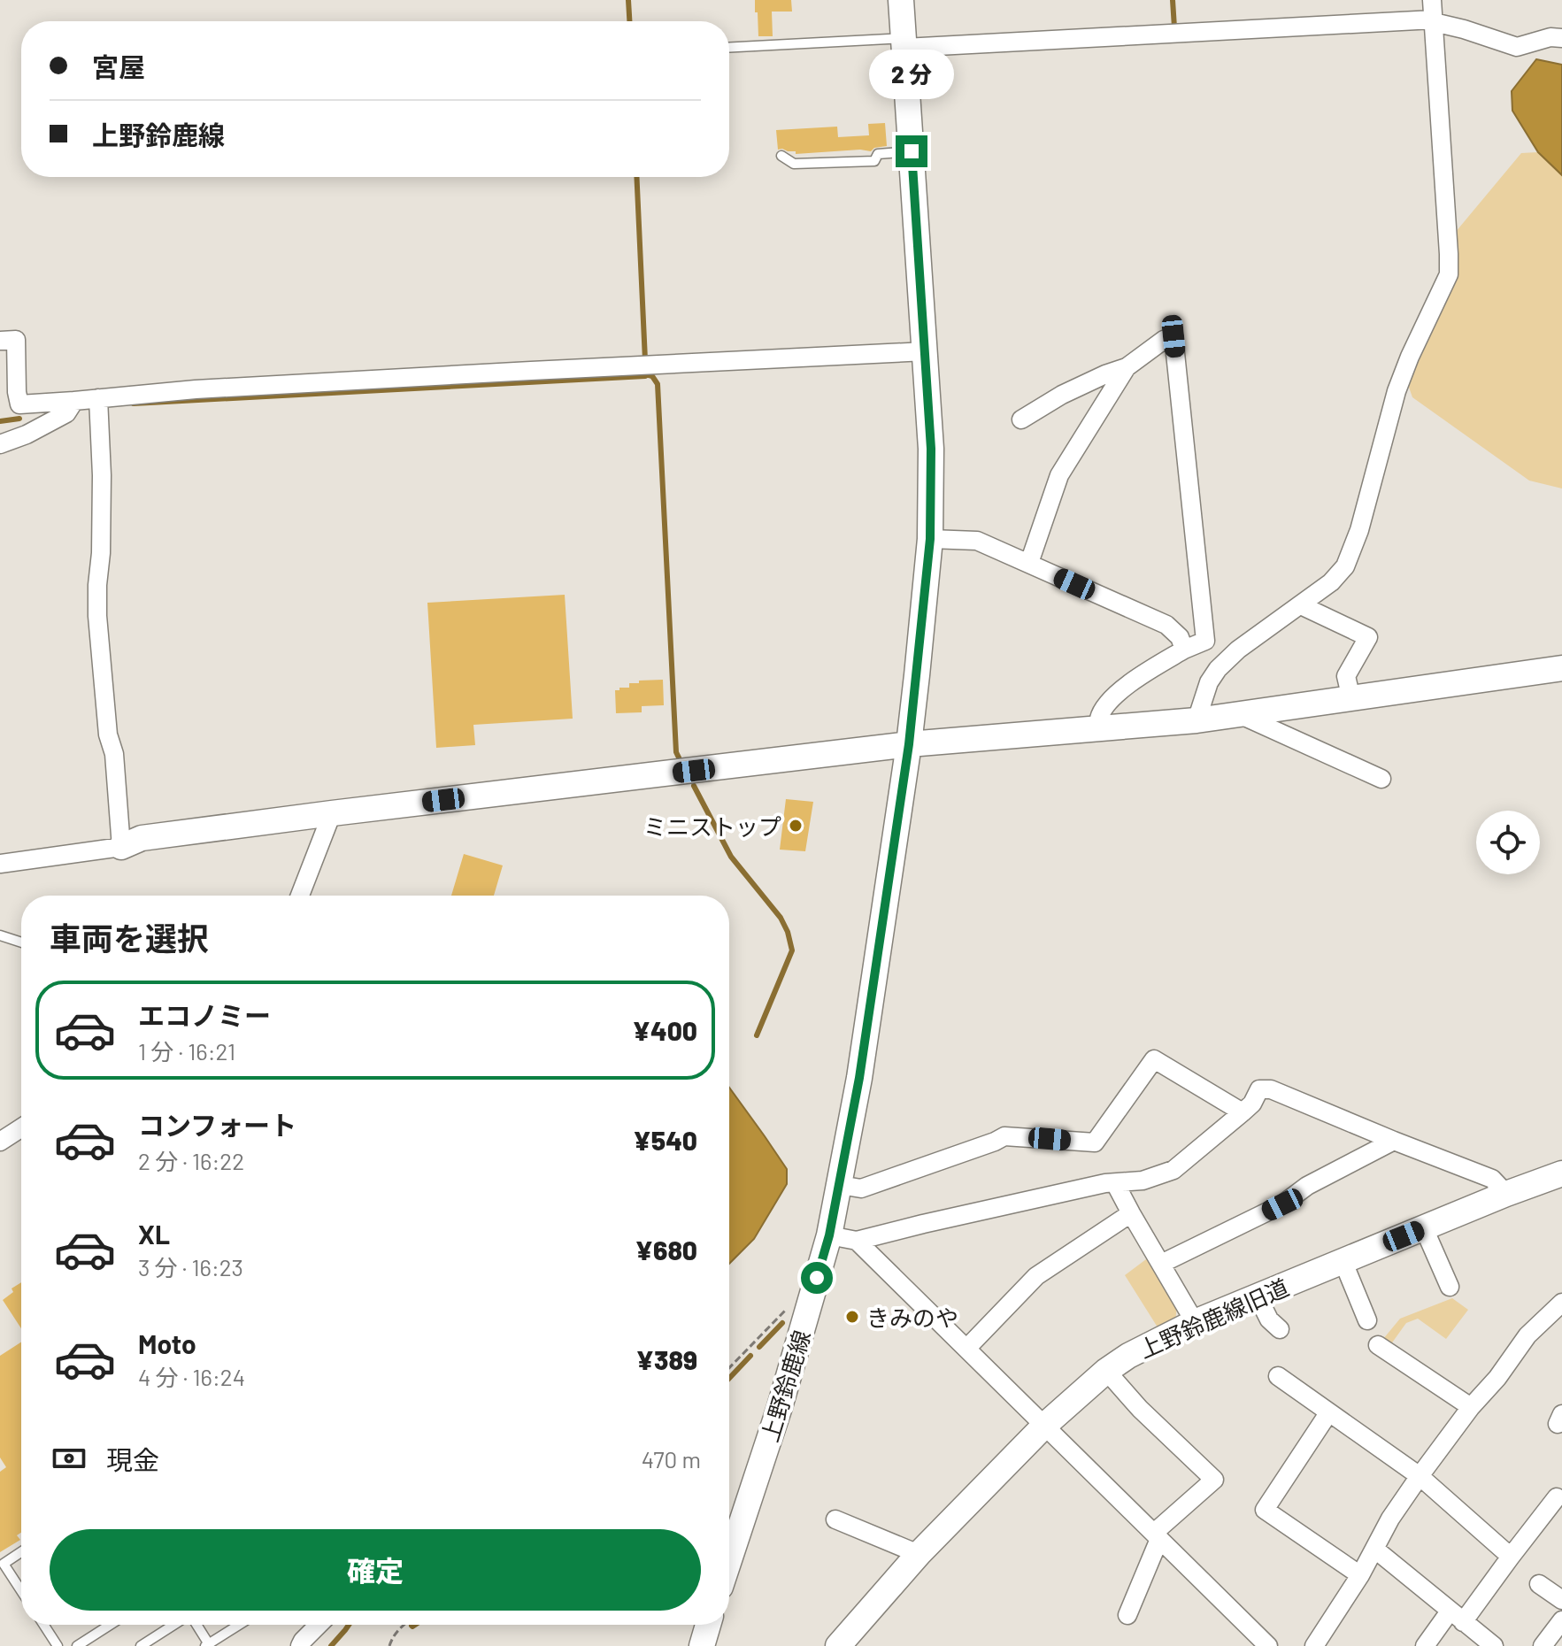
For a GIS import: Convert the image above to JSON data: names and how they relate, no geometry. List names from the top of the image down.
{
  "streets": {
    "street": ["上野鈴鹿線旧道", "上野鈴鹿線"]
  },
  "places": ["ミニストップ", "きみのや"],
  "page": {
    "banner": ["宮屋", "上野鈴鹿線"],
    "bubble": "2 分",
    "heading": "車両を選択",
    "list": [
      {
        "name": "エコノミー",
        "note": "1 分 · 16:21",
        "value": "¥400"
      },
      {
        "name": "コンフォート",
        "note": "2 分 · 16:22",
        "value": "¥540"
      },
      {
        "name": "XL",
        "note": "3 分 · 16:23",
        "value": "¥680"
      },
      {
        "name": "Moto",
        "note": "4 分 · 16:24",
        "value": "¥389"
      }
    ],
    "pay": ["現金", "470 m"],
    "buttons": "確定"
  }
}
